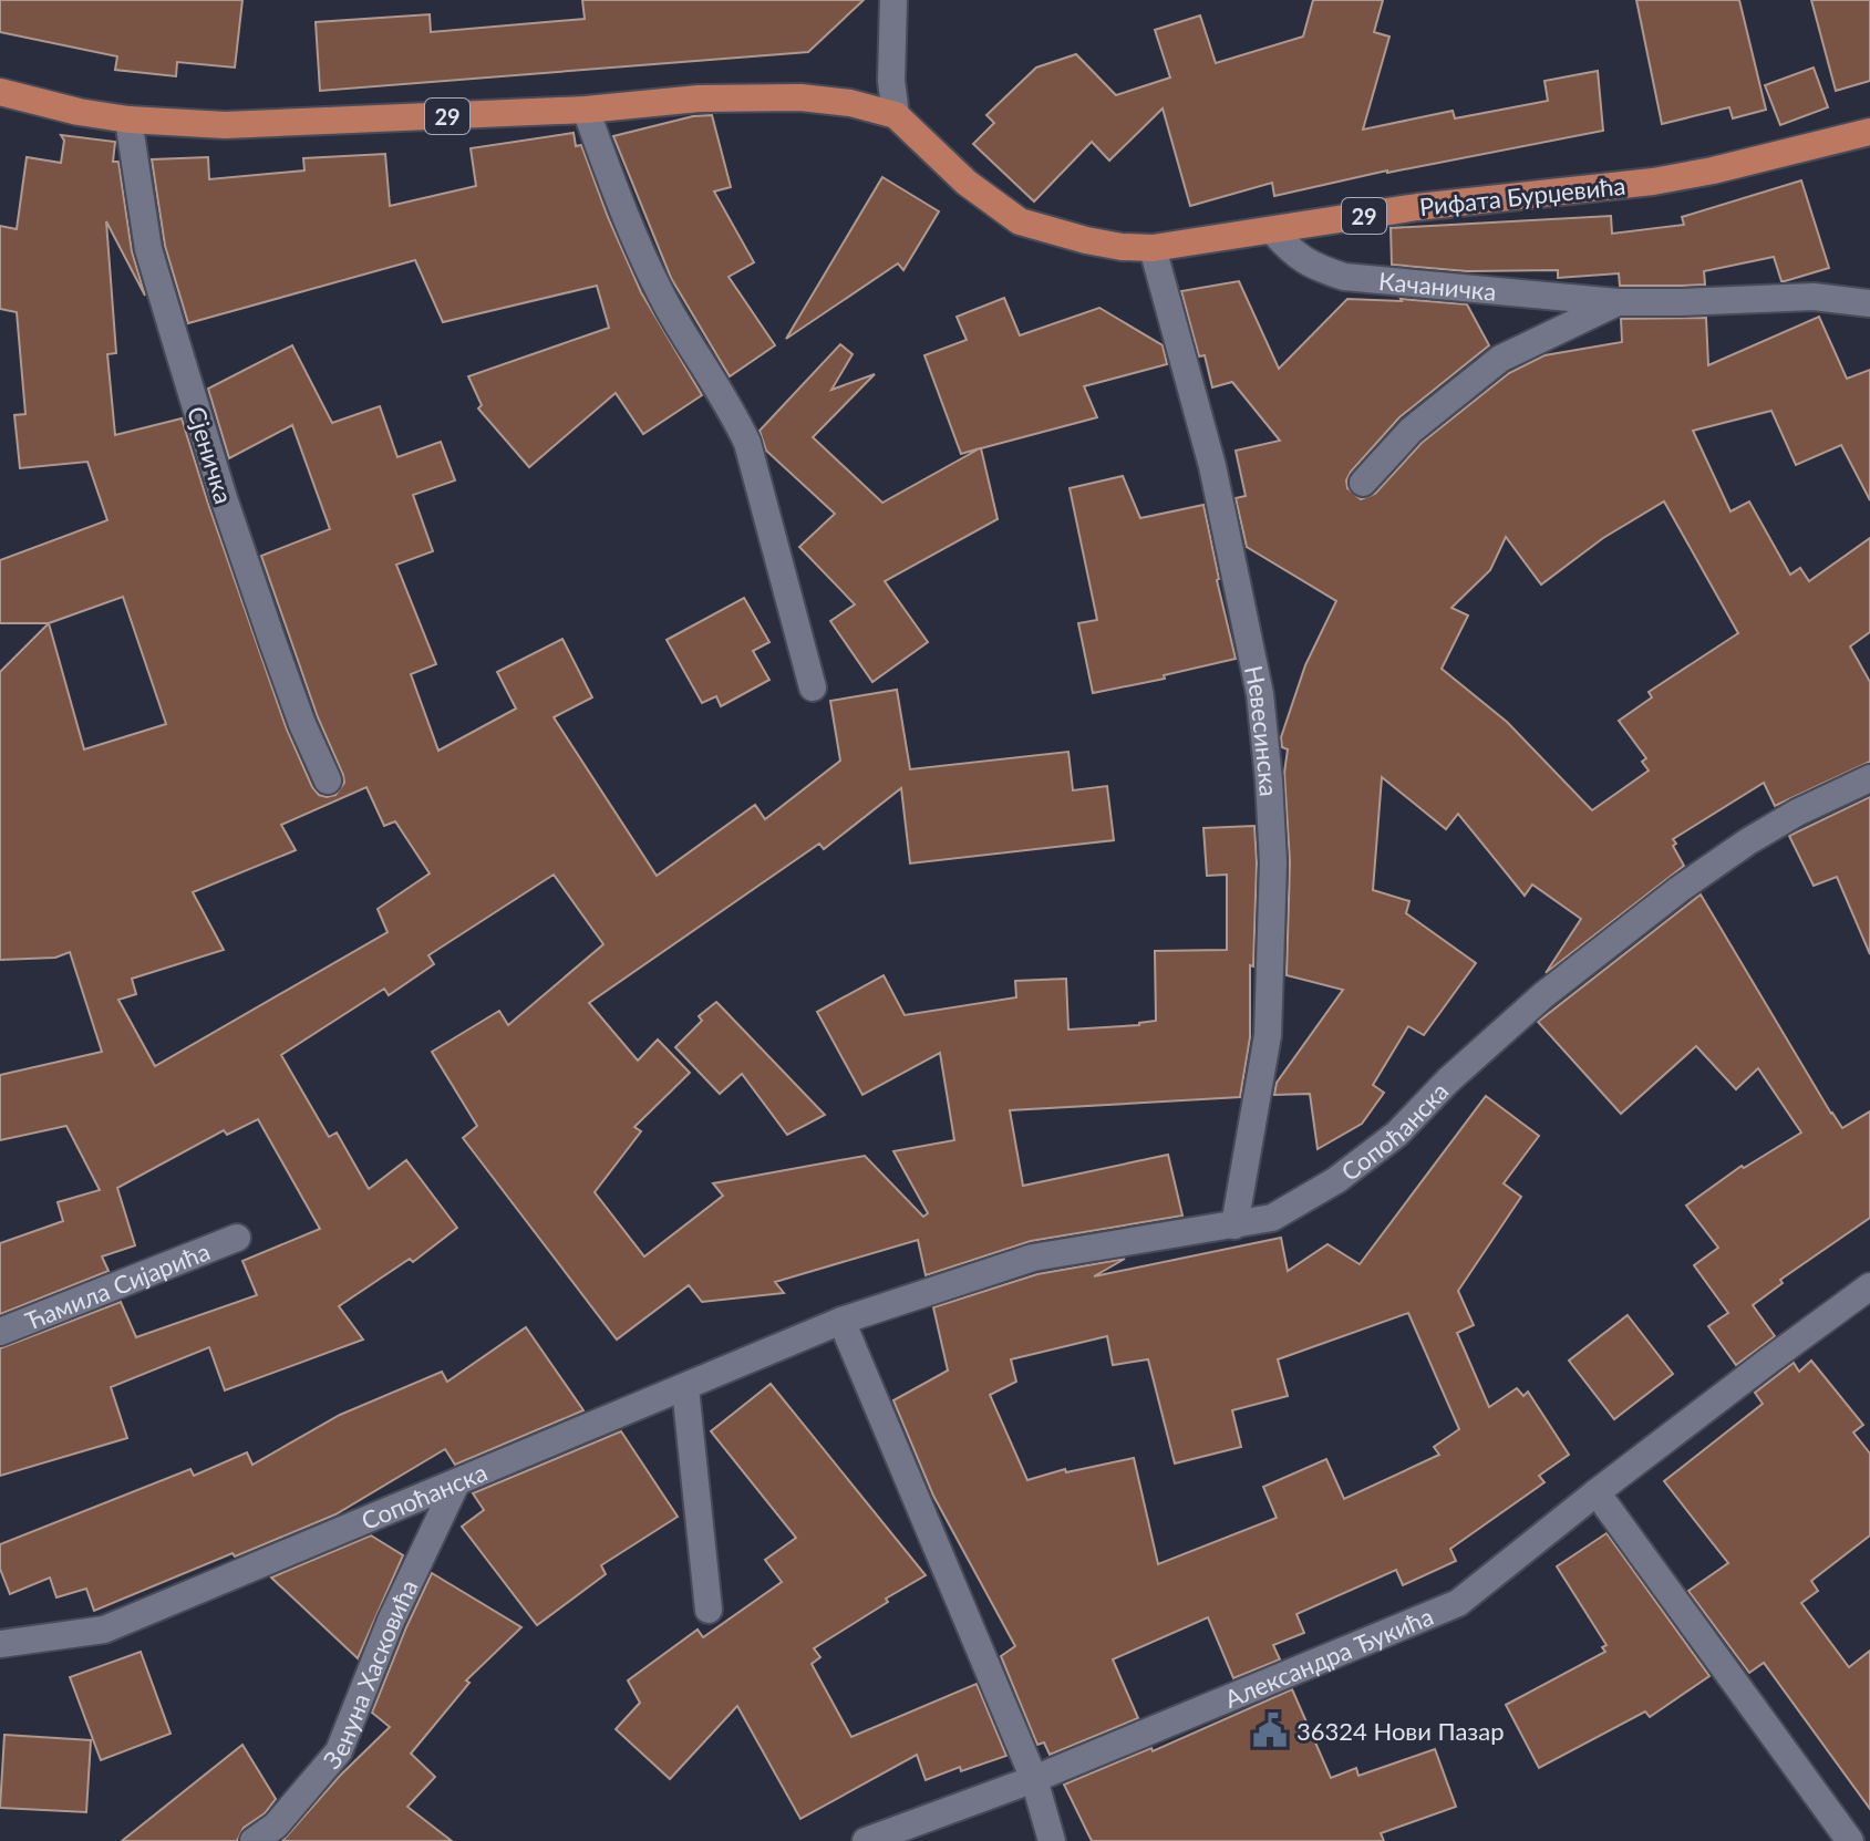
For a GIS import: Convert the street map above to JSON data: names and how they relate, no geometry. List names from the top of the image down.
{
  "streets": {
    "main road": ["29", "Рифата Бурџевића"],
    "street": [
      "Качаничка",
      "Сјеничка",
      "Невесинска",
      "Сопоћанска",
      "Ћамила Сијарића",
      "Александра Ђукића",
      "Зенуна Хасковића"
    ]
  },
  "crossings": [
    ["29", "Рифата Бурџевића"],
    ["29", "Сјеничка"],
    ["Рифата Бурџевића", "Качаничка"],
    ["Рифата Бурџевића", "Невесинска"],
    ["Невесинска", "Сопоћанска"],
    ["Сопоћанска", "Зенуна Хасковића"]
  ],
  "places": {
    "public building": ["36324 Нови Пазар"]
  }
}
